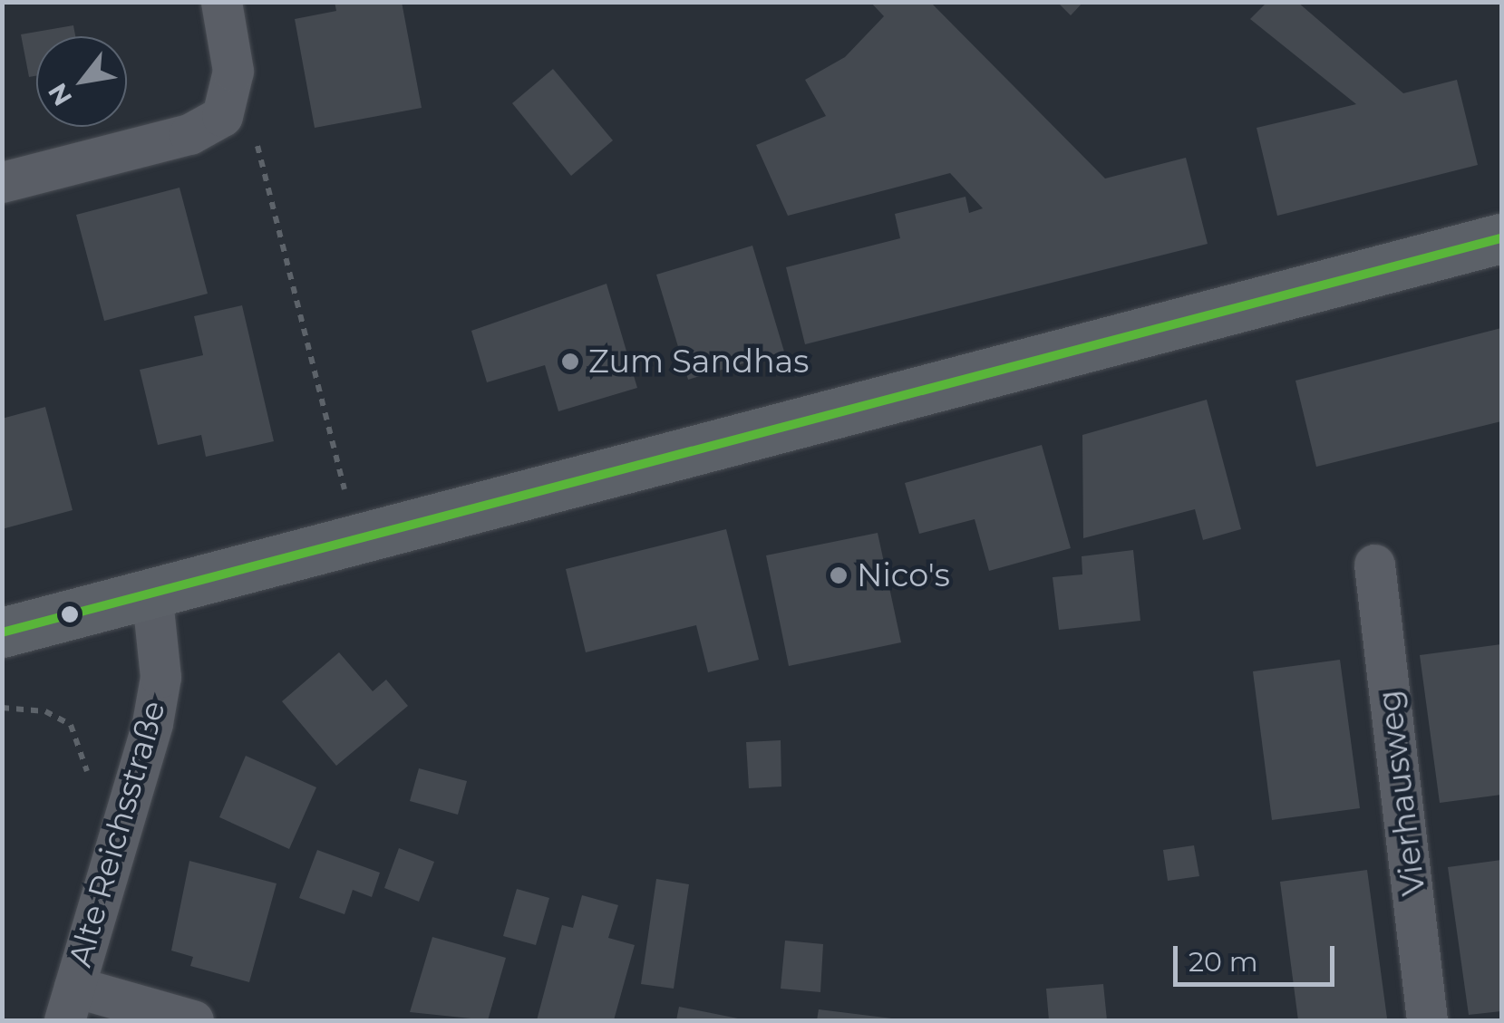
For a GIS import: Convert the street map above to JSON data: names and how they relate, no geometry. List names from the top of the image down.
{
  "streets": {
    "street": ["Vierhausweg", "Alte Reichsstraße"]
  },
  "places": ["Zum Sandhas", "Nico's"],
  "scale_bar": "20 m",
  "north": "bottom left"
}
